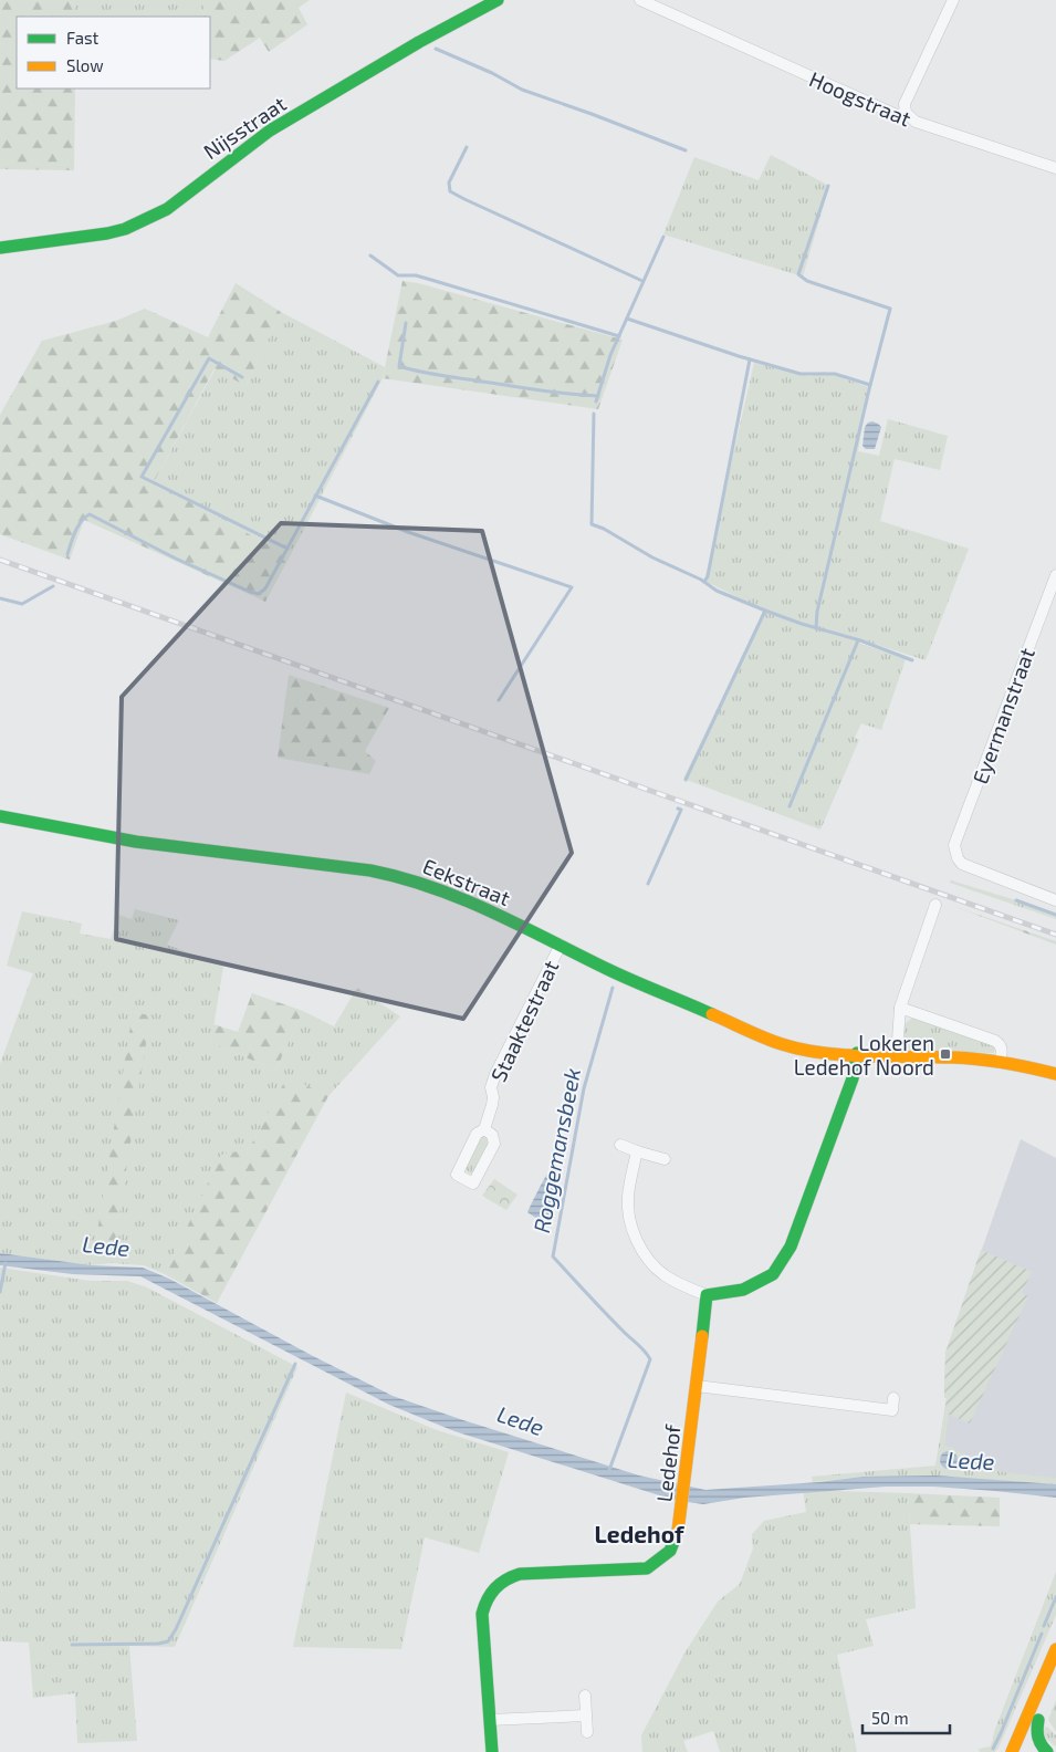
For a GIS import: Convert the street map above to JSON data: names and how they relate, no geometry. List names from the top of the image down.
{
  "streets": {
    "street": [
      "Hoogstraat",
      "Nijsstraat",
      "Eyermanstraat",
      "Eekstraat",
      "Staaktestraat",
      "Ledehof"
    ]
  },
  "crossings": [
    ["Eekstraat", "Staaktestraat"]
  ],
  "districts": ["Ledehof"],
  "water": ["Roggemansbeek", "Lede"],
  "places": {
    "transit": ["Lokeren Ledehof Noord"]
  },
  "legend": ["Fast", "Slow"],
  "scale_bar": "50 m"
}
